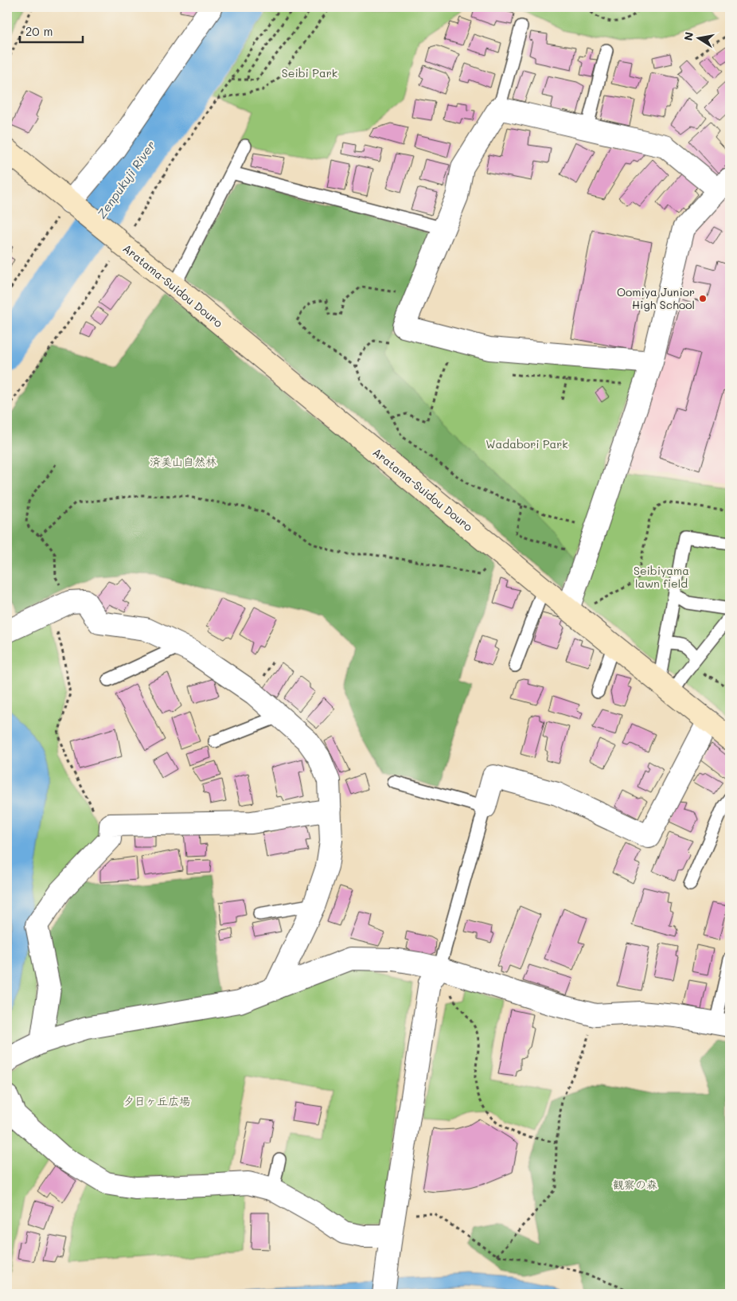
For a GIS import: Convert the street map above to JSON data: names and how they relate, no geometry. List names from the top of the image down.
{
  "streets": {
    "main road": ["Aratama-Suidou Douro"]
  },
  "water": ["Zenpukuji River"],
  "parks": [
    "Seibi Park",
    "Wadabori Park",
    "済美山自然林",
    "Seibiyama lawn field",
    "夕日ヶ丘広場",
    "観察の森"
  ],
  "places": ["Oomiya Junior High School"],
  "scale_bar": "20 m",
  "north": "left"
}
